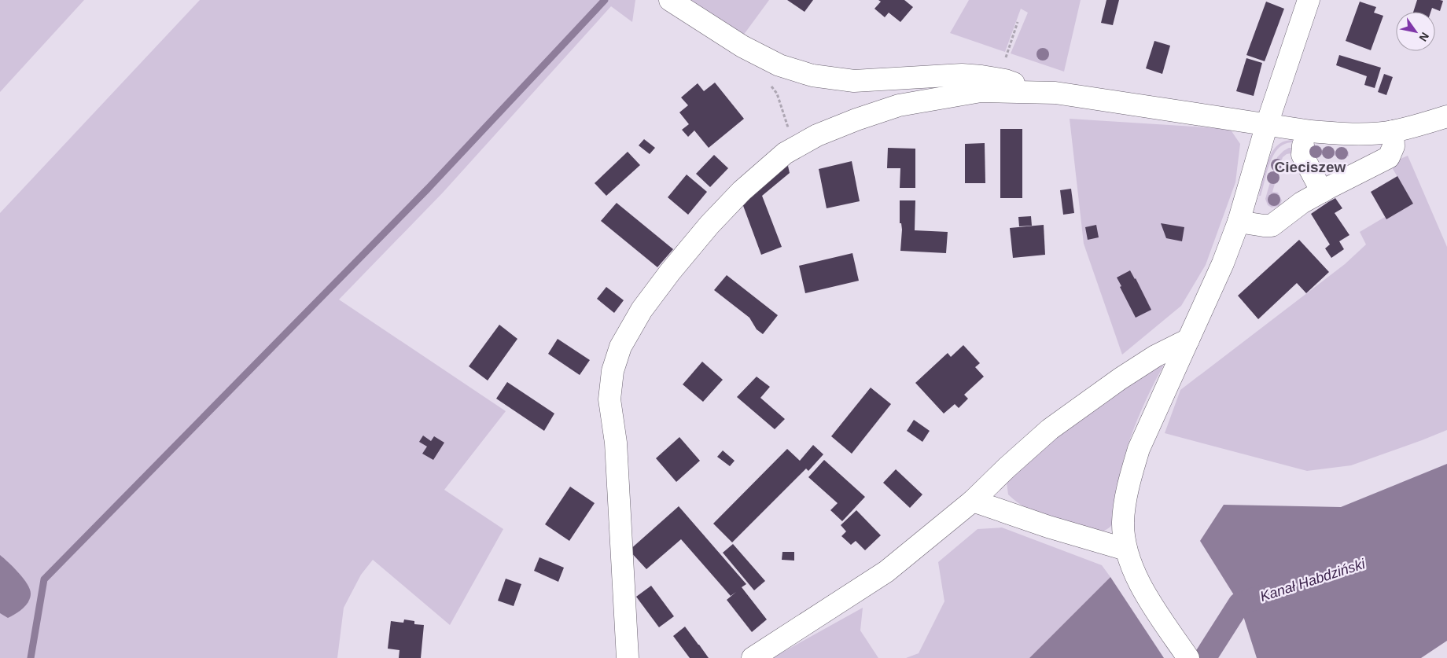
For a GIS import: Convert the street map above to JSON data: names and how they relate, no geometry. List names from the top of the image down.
{
  "districts": ["Cieciszew"],
  "water": ["Kanał Habdziński"],
  "north": "bottom right"
}
